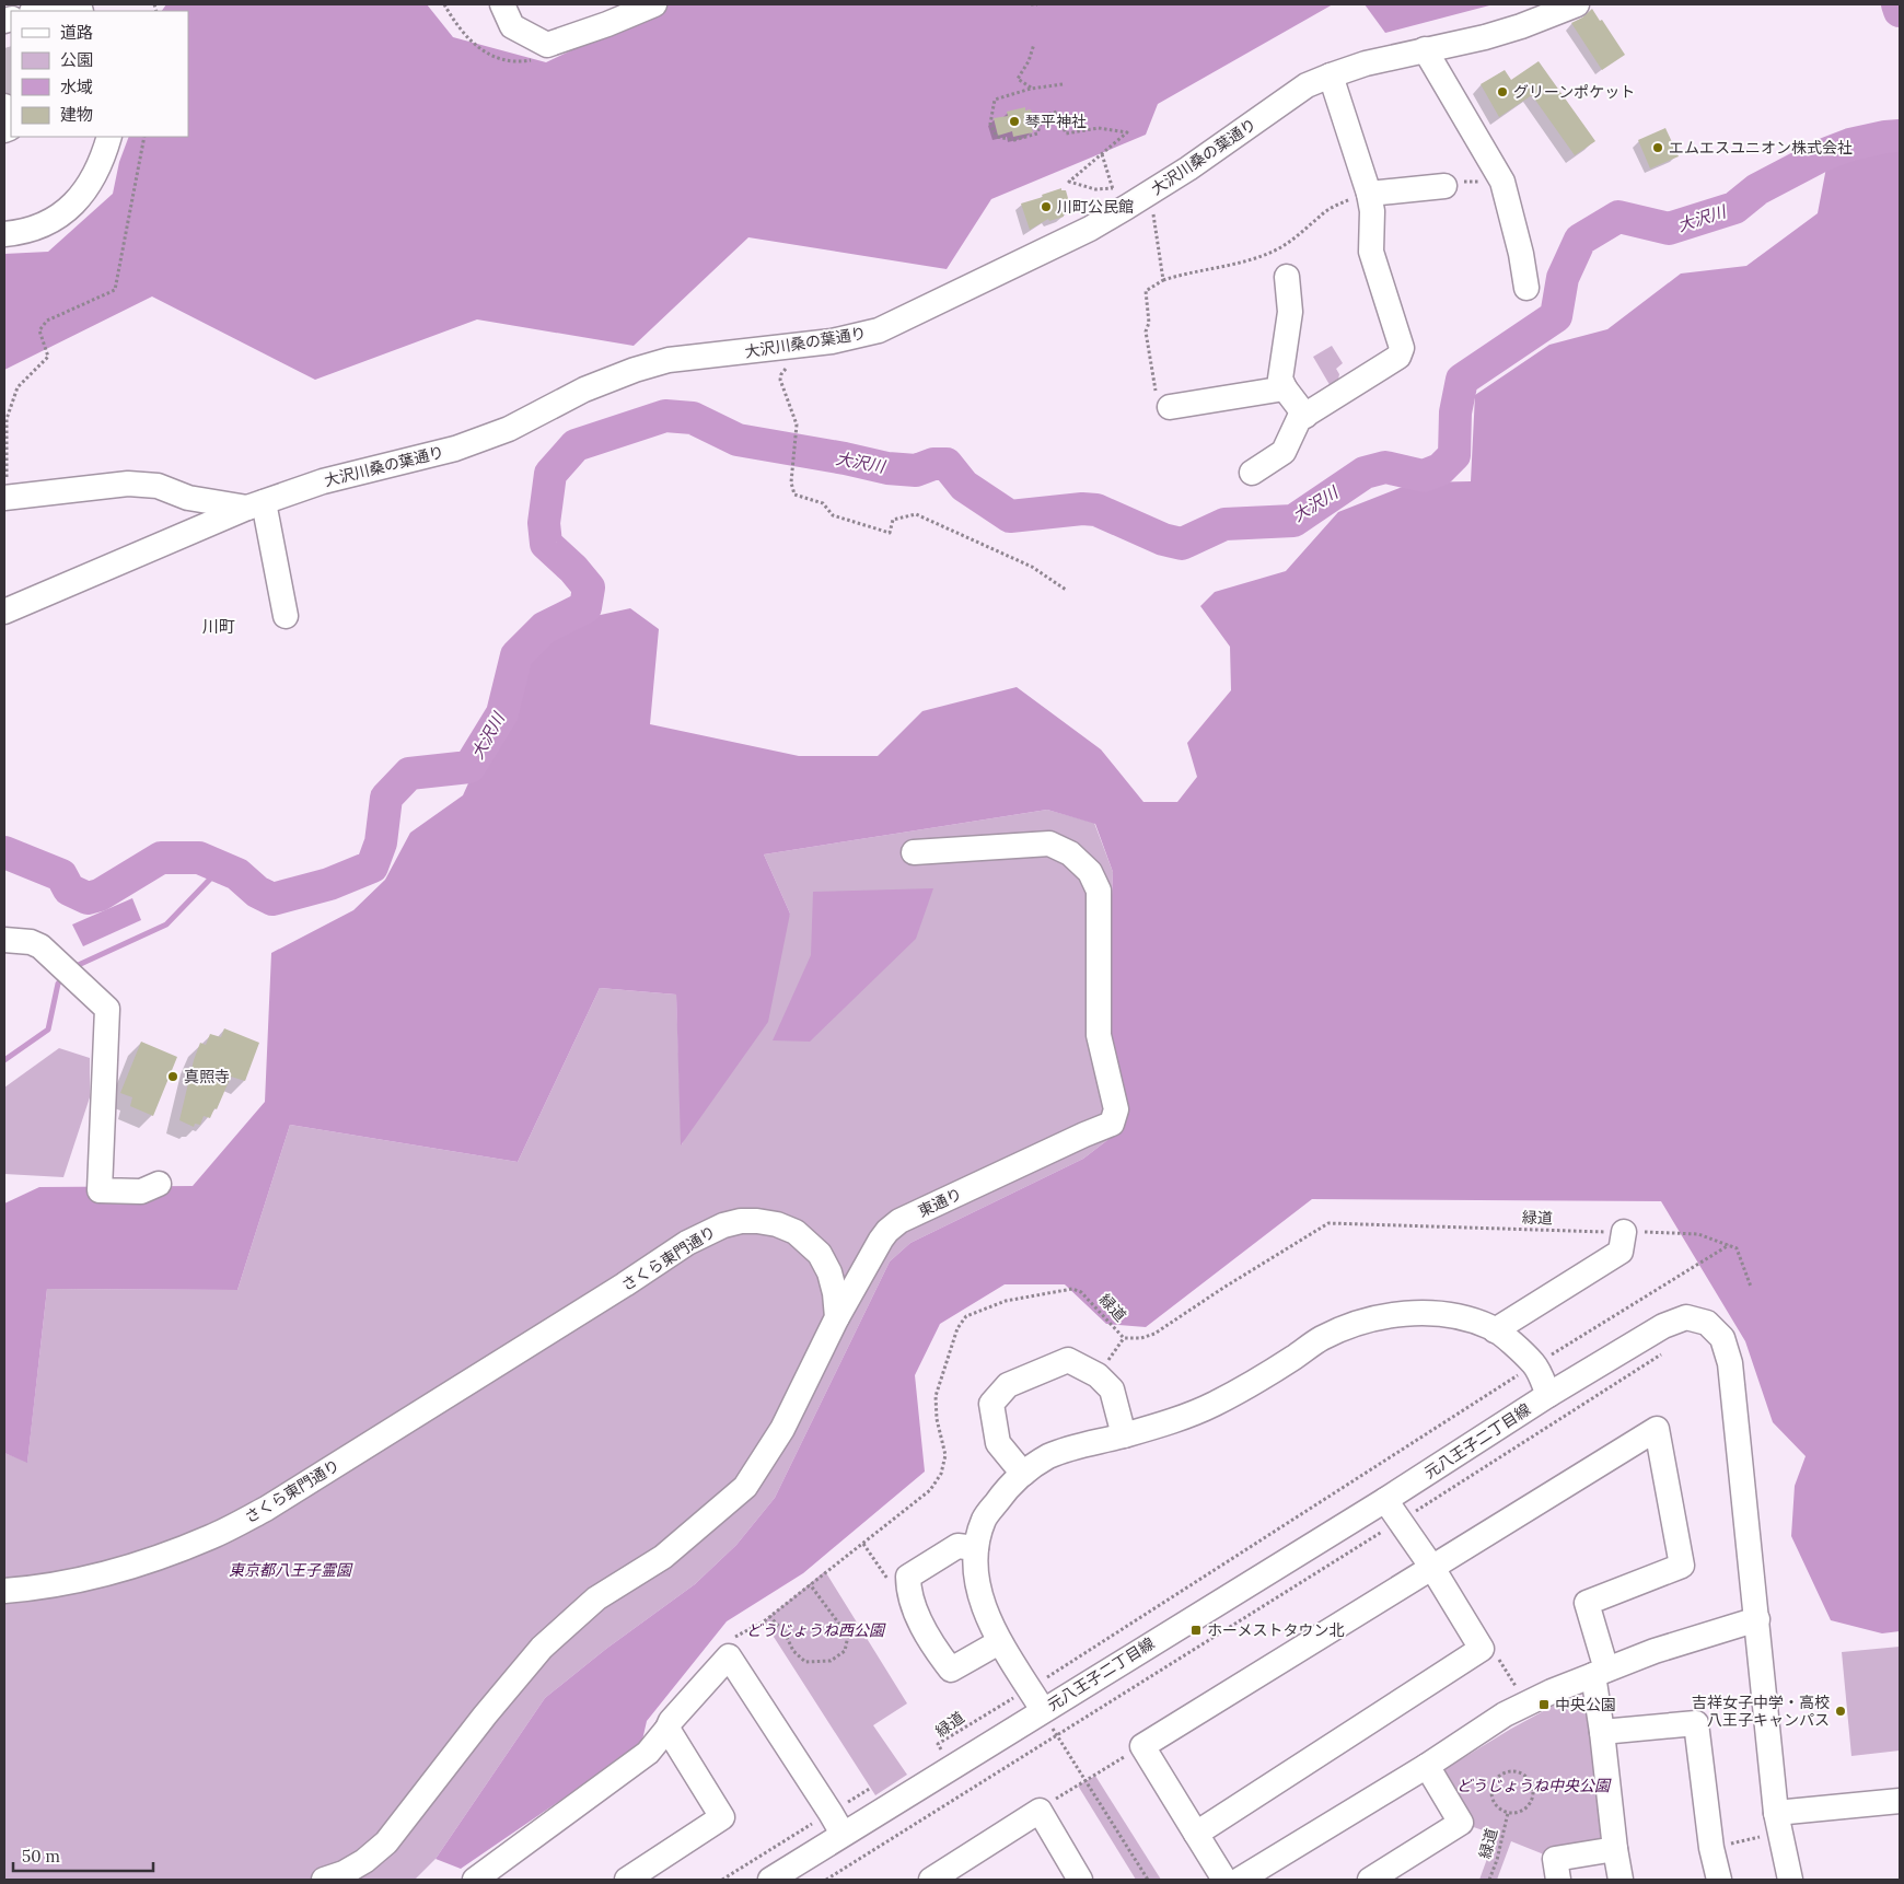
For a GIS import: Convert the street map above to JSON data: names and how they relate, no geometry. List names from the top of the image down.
{
  "streets": {
    "street": [
      "大沢川桑の葉通り",
      "東通り",
      "さくら東門通り",
      "元八王子二丁目線"
    ],
    "path": ["緑道"]
  },
  "crossings": [
    ["東通り", "さくら東門通り"]
  ],
  "districts": ["川町"],
  "water": ["大沢川"],
  "parks": ["東京都八王子霊園", "どうじょうね西公園", "どうじょうね中央公園"],
  "places": {
    "other": [
      "グリーンポケット",
      "琴平神社",
      "エムエスユニオン株式会社",
      "川町公民館",
      "真照寺",
      "吉祥女子中学・高校 八王子キャンパス"
    ],
    "transit": ["ホーメストタウン北", "中央公園"]
  },
  "legend": [
    "道路",
    "公園",
    "水域",
    "建物"
  ],
  "scale_bar": "50 m"
}
